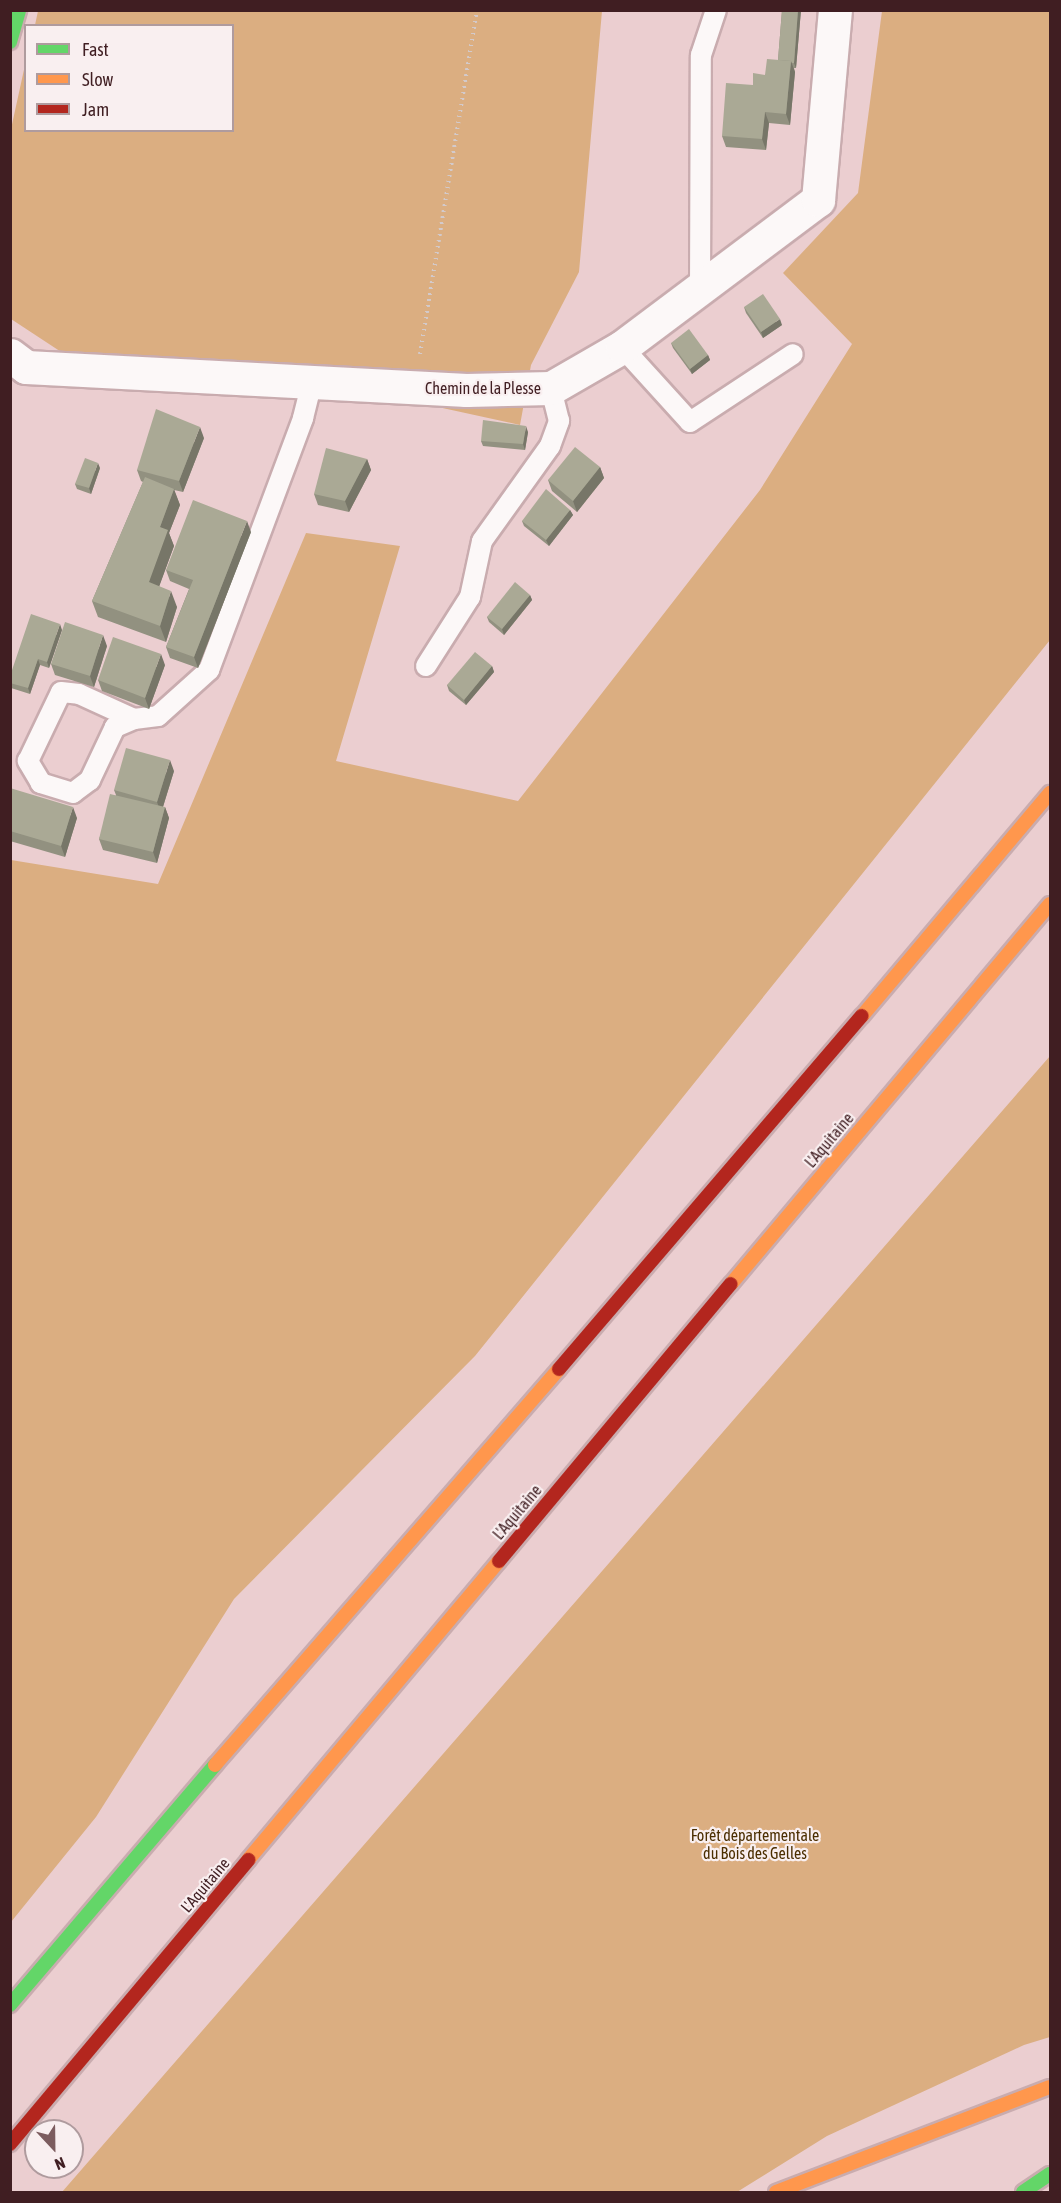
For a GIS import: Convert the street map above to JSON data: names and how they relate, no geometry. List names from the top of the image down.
{
  "streets": {
    "main road": ["L'Aquitaine"],
    "street": ["Chemin de la Plesse"]
  },
  "parks": ["Forêt départementale du Bois des Gelles"],
  "legend": ["Fast", "Slow", "Jam"],
  "north": "bottom"
}
